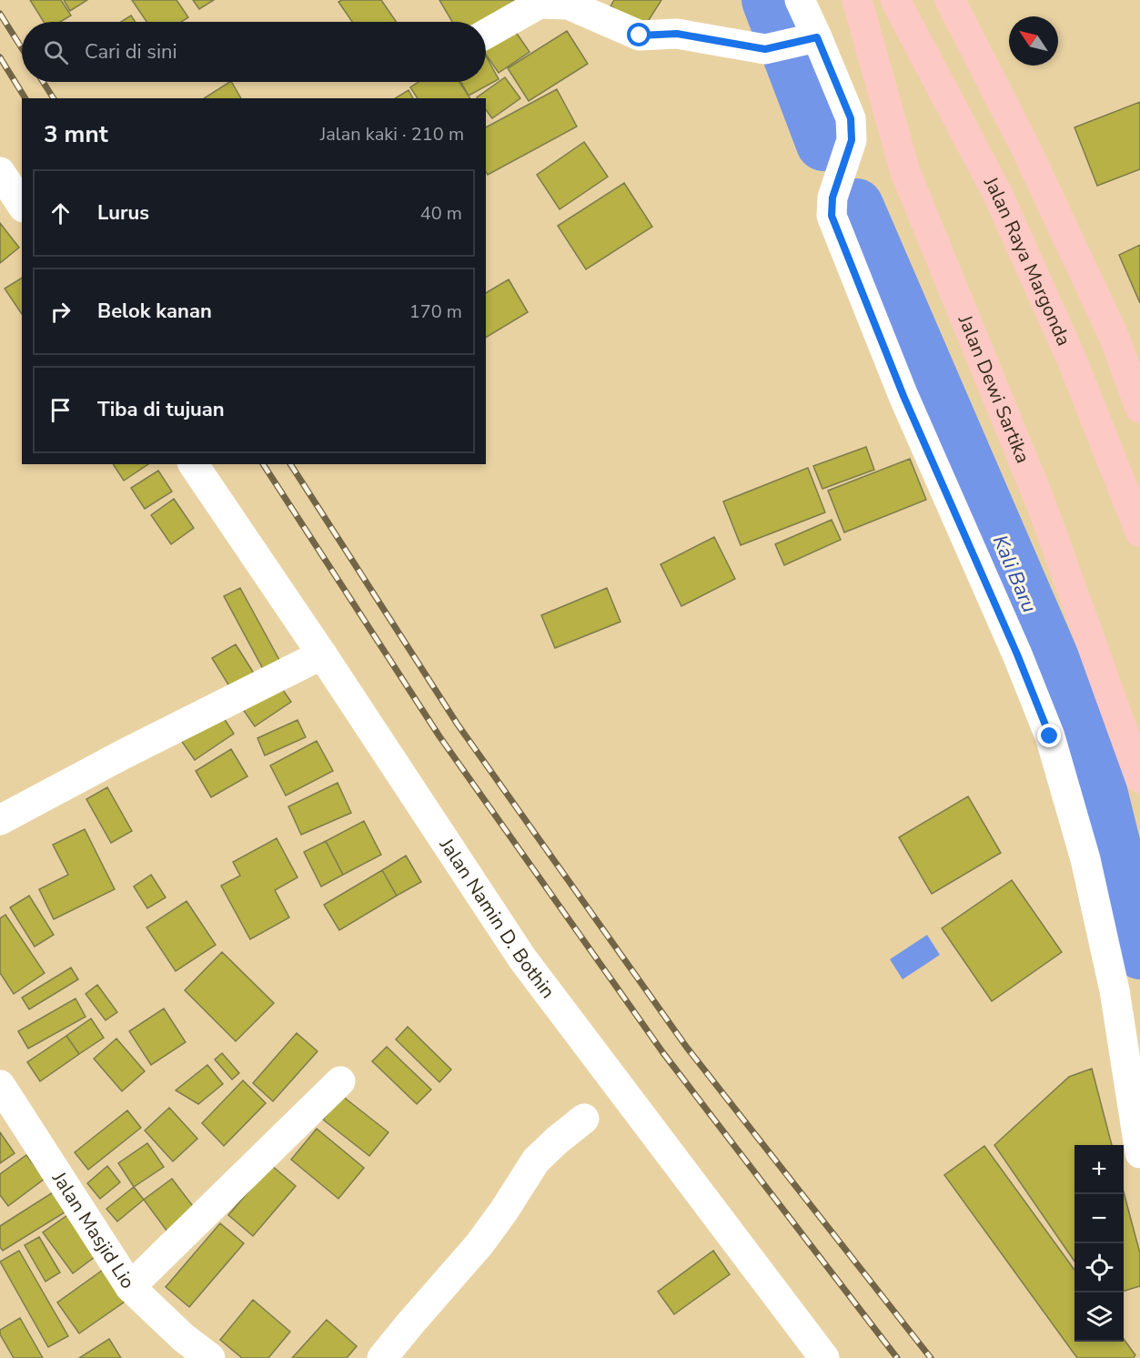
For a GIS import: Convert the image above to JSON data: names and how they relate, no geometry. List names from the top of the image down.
{
  "streets": {
    "main road": ["Jalan Raya Margonda", "Jalan Dewi Sartika"],
    "street": ["Jalan Namin D. Bothin", "Jalan Masjid Lio"]
  },
  "water": ["Kali Baru"],
  "north": "top left",
  "page": {
    "search": "Cari di sini",
    "heading": ["3 mnt", "Jalan kaki · 210 m"],
    "list": [
      ["Lurus", "40 m"],
      ["Belok kanan", "170 m"],
      "Tiba di tujuan"
    ],
    "map_buttons": ["+", "−"]
  }
}
